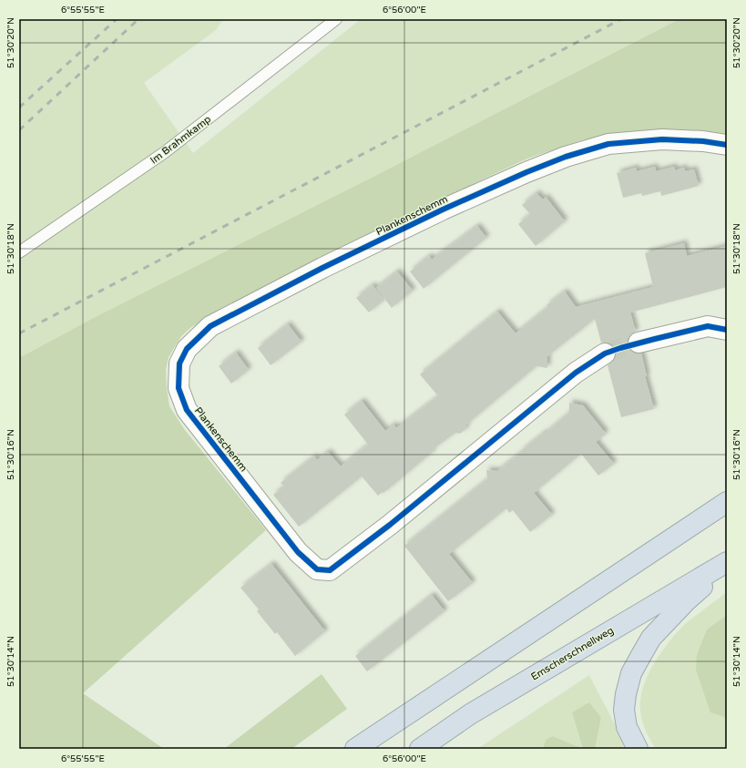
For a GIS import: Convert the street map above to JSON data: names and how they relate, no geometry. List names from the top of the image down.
{
  "streets": {
    "highway": ["Emscherschnellweg"],
    "street": ["Plankenschemm"],
    "lane": ["Im Brahmkamp"]
  },
  "coordinates": [
    "6°55'55\"E",
    "6°56'00\"E",
    "51°30'20\"N",
    "51°30'18\"N",
    "51°30'16\"N",
    "51°30'14\"N"
  ]
}
